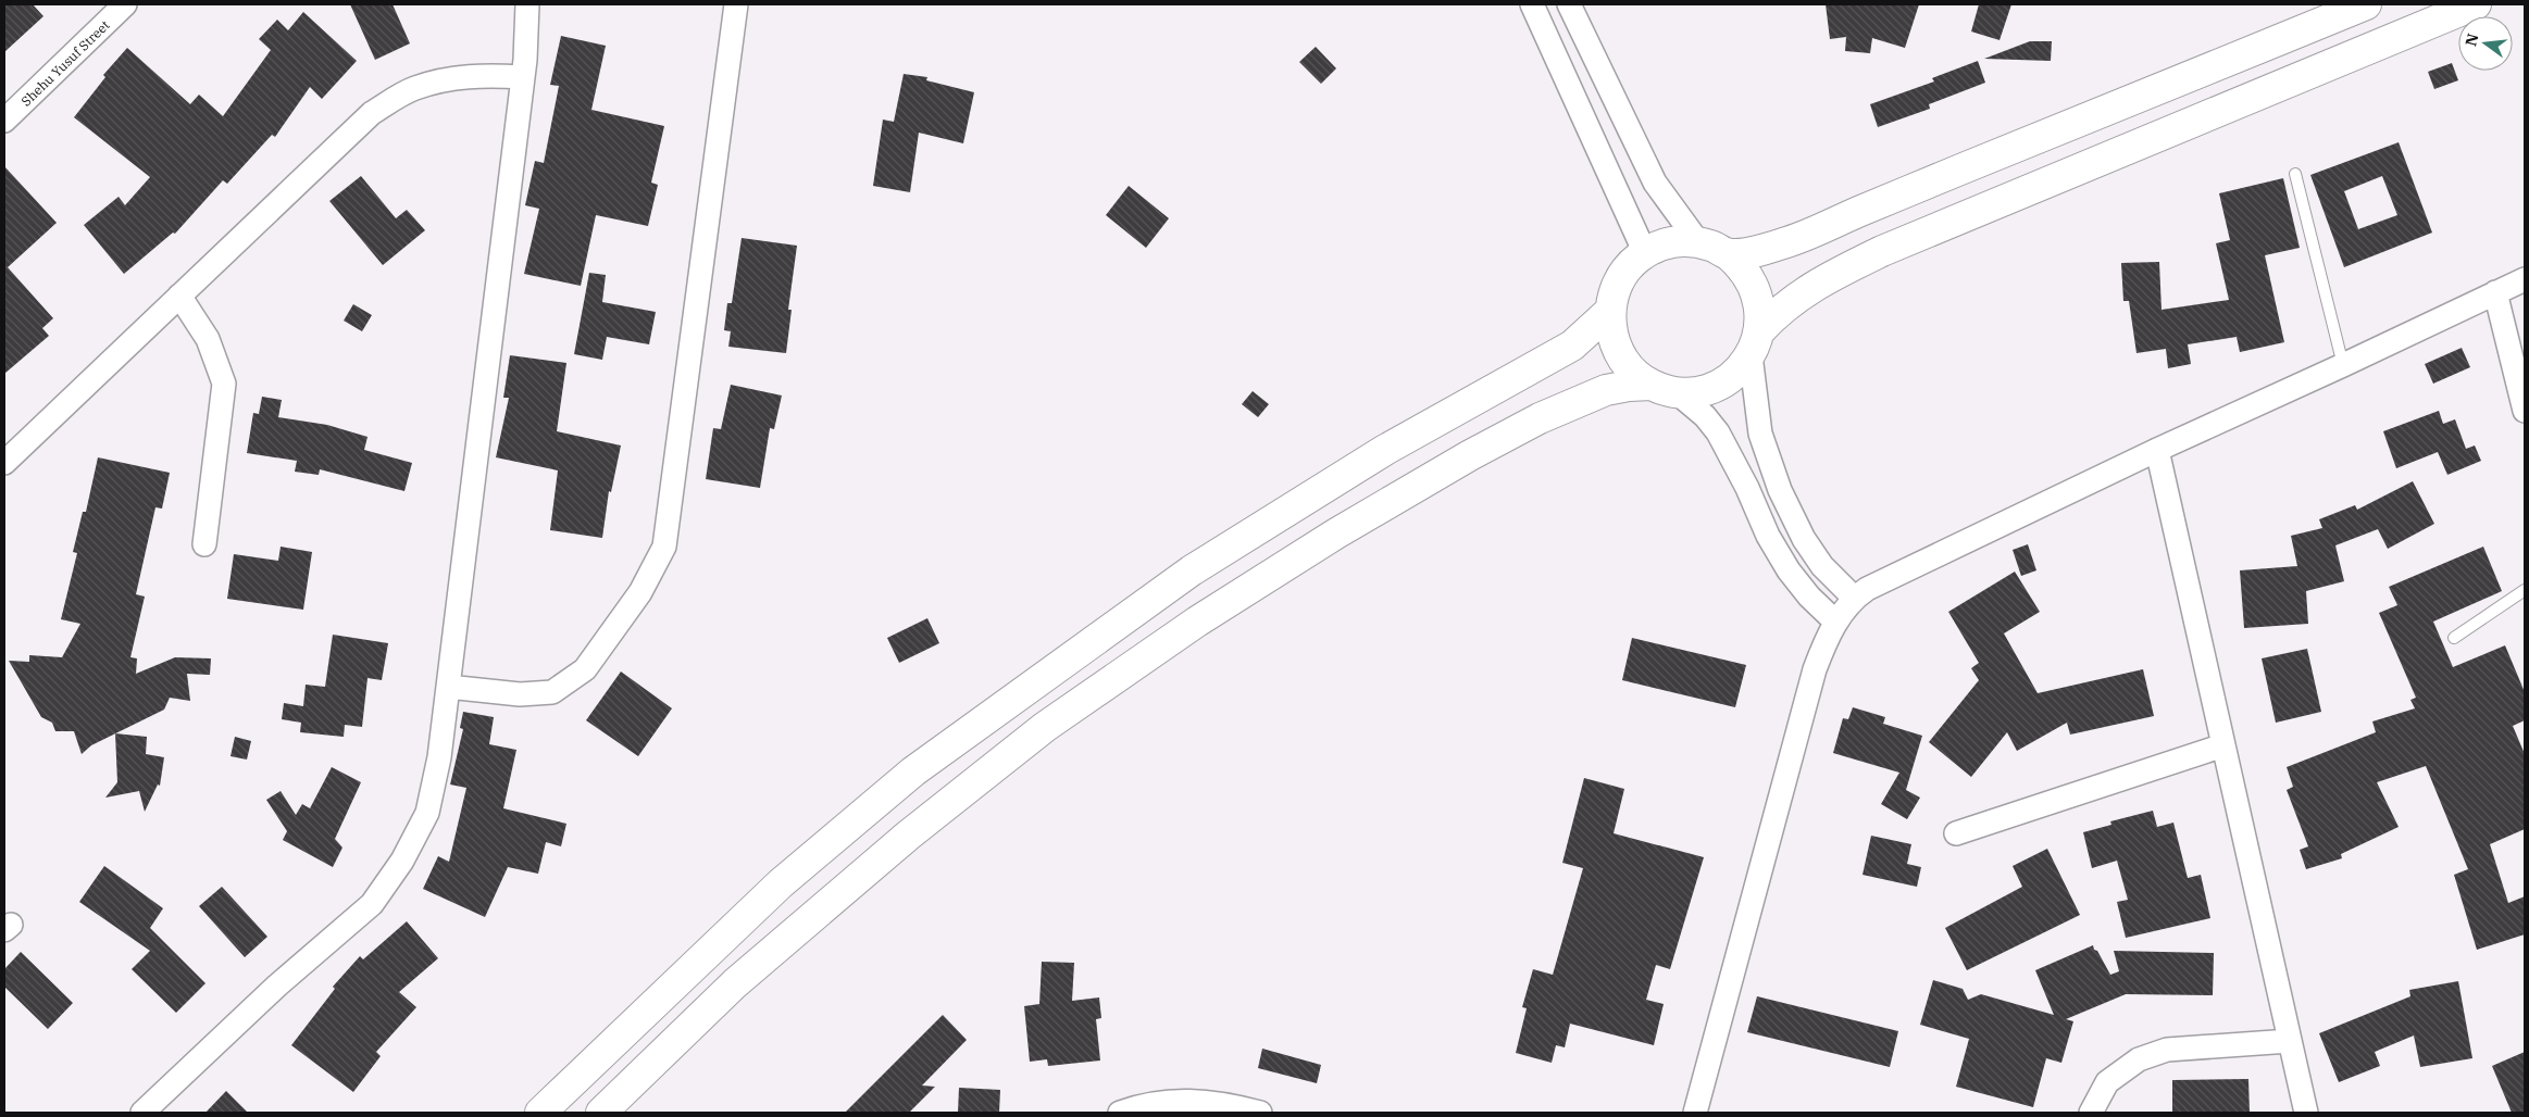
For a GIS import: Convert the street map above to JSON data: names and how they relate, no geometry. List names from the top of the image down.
{
  "streets": {
    "street": ["Shehu Yusuf Street"]
  },
  "north": "left"
}
